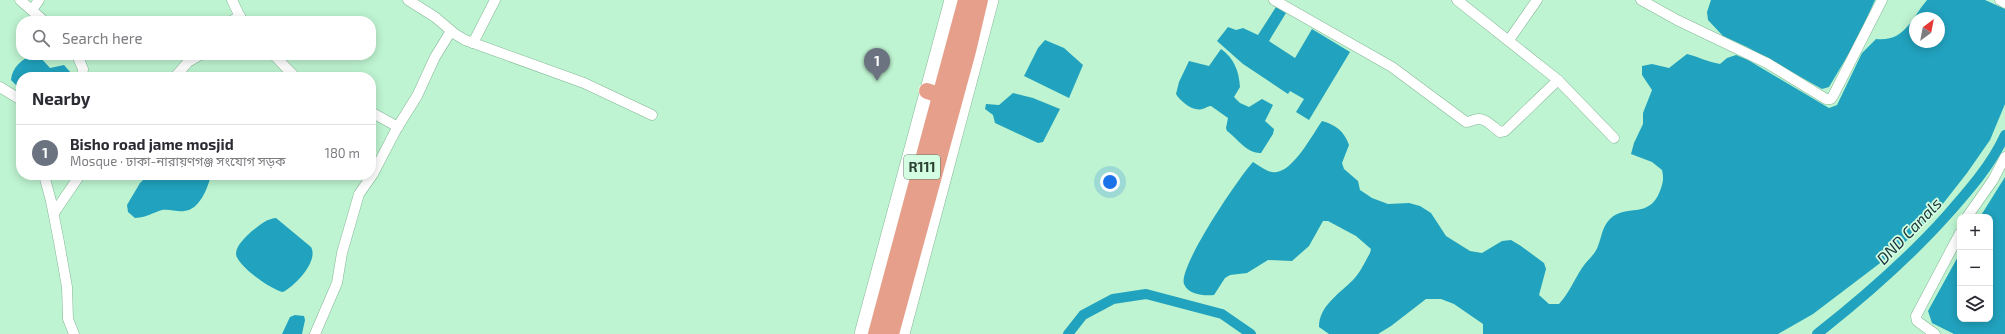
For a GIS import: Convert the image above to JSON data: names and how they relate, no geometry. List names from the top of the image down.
{
  "streets": {
    "main road": ["R111"]
  },
  "water": ["DND Canals"],
  "north": "top right",
  "page": {
    "search": "Search here",
    "pins": "1",
    "heading": "Nearby",
    "list": [
      {
        "mark": "1",
        "name": "Bisho road jame mosjid",
        "note": "Mosque · ঢাকা-নারায়ণগঞ্জ সংযোগ সড়ক",
        "value": "180 m"
      }
    ],
    "map_buttons": ["+", "−"]
  }
}
